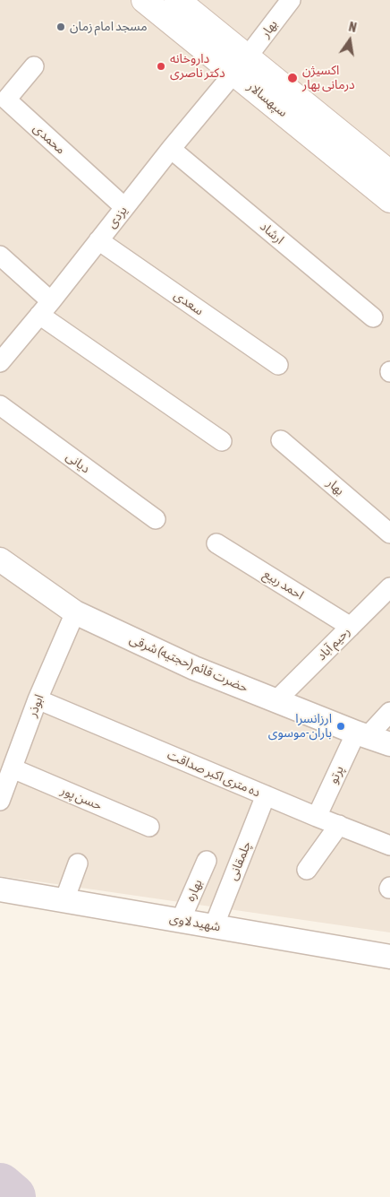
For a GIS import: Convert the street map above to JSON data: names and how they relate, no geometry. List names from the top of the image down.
{
  "streets": {
    "main road": ["سپهسالار"],
    "street": [
      "بهار",
      "محمدی",
      "یزدی",
      "ارشاد",
      "سعدی",
      "دیانی",
      "احمد ربیع",
      "رحیم آباد",
      "حضرت قائم (حجتیه) شرقی",
      "ابوذر",
      "ده متری اکبر صداقت",
      "پرتو",
      "حسن پور",
      "چلمقانی",
      "بهاره",
      "شهید لاوی"
    ]
  },
  "crossings": [
    ["بهار", "سپهسالار"],
    ["بهار", "یزدی"],
    ["سپهسالار", "یزدی"],
    ["محمدی", "یزدی"],
    ["یزدی", "ارشاد"],
    ["یزدی", "سعدی"],
    ["احمد ربیع", "رحیم آباد"],
    ["رحیم آباد", "حضرت قائم (حجتیه) شرقی"],
    ["حضرت قائم (حجتیه) شرقی", "ابوذر"],
    ["حضرت قائم (حجتیه) شرقی", "پرتو"],
    ["ابوذر", "ده متری اکبر صداقت"],
    ["ابوذر", "حسن پور"],
    ["ده متری اکبر صداقت", "پرتو"],
    ["ده متری اکبر صداقت", "چلمقانی"],
    ["چلمقانی", "شهید لاوی"],
    ["بهاره", "شهید لاوی"]
  ],
  "places": [
    "مسجد امام زمان",
    "داروخانه دکتر ناصری",
    "اکسیژن درمانی بهار",
    "ارزانسرا باران-موسوی"
  ],
  "north": "top"
}
